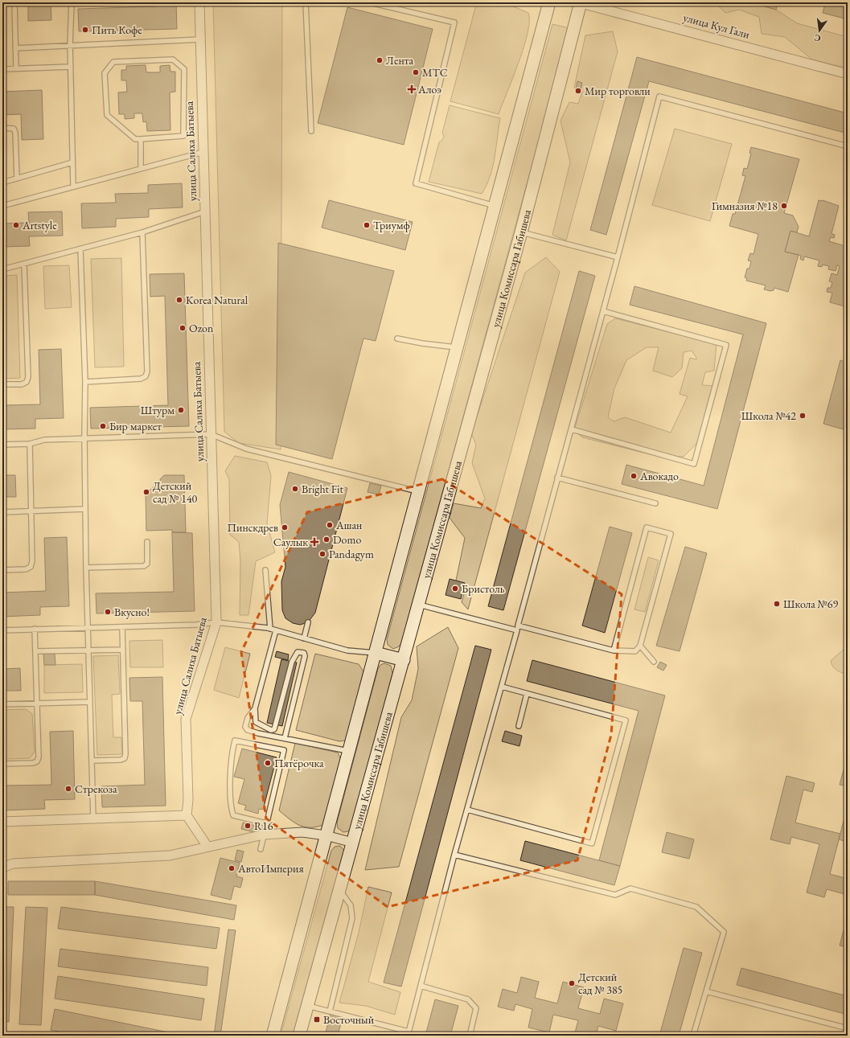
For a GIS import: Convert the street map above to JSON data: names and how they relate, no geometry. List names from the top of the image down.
{
  "streets": {
    "street": ["улица Кул Гали", "улица Салиха Батыева", "улица Комиссара Габишева"]
  },
  "crossings": [
    ["улица Кул Гали", "улица Комиссара Габишева"]
  ],
  "places": {
    "other": [
      "Пить Кофе",
      "Лента",
      "МТС",
      "Мир торговли",
      "Гимназия №18",
      "Artstyle",
      "Триумф",
      "Korea Natural",
      "Ozon",
      "Штурм",
      "Школа №42",
      "Бир маркет",
      "Авокадо",
      "Bright Fit",
      "Детский сад № 140",
      "Ашан",
      "Пинскдрев",
      "Domo",
      "Pandagym",
      "Бристоль",
      "Школа №69",
      "Вкусно!",
      "Пятёрочка",
      "Стрекоза",
      "R16",
      "АвтоИмперия",
      "Детский сад № 385"
    ],
    "health": ["Алоэ", "Саулык"],
    "transit": ["Восточный"]
  },
  "north": "bottom"
}
